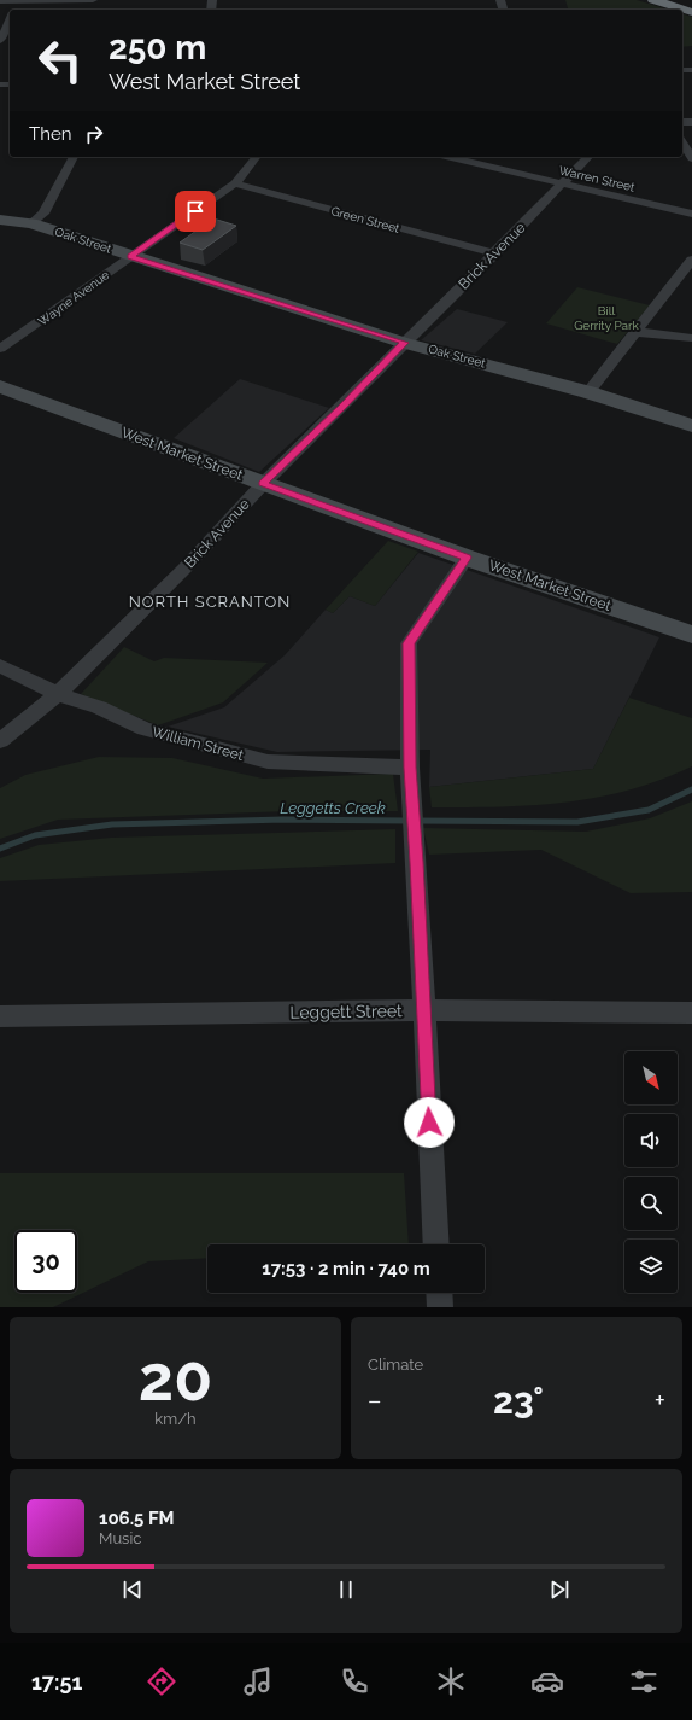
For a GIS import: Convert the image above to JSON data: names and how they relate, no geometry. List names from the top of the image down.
{
  "streets": {
    "street": [
      "Warren Street",
      "Green Street",
      "Oak Street",
      "Brick Avenue",
      "Wayne Avenue",
      "West Market Street",
      "William Street",
      "Leggett Street"
    ]
  },
  "crossings": [
    ["Warren Street", "Brick Avenue"],
    ["Green Street", "Brick Avenue"],
    ["Green Street", "Wayne Avenue"],
    ["Oak Street", "Brick Avenue"],
    ["Oak Street", "Wayne Avenue"],
    ["Brick Avenue", "West Market Street"],
    ["Brick Avenue", "William Street"]
  ],
  "districts": ["NORTH SCRANTON"],
  "water": ["Leggetts Creek"],
  "parks": ["Bill Gerrity Park"],
  "north": "bottom right",
  "page": {
    "turn": ["250 m", "West Market Street"],
    "then": "Then",
    "limit": "30",
    "trip": "17:53 · 2 min · 740 m",
    "tile": [
      ["20", "km/h"],
      "Climate"
    ],
    "heat": ["−", "23°", "+"],
    "song": ["106.5 FM", "Music"],
    "tabs": "17:51"
  }
}
